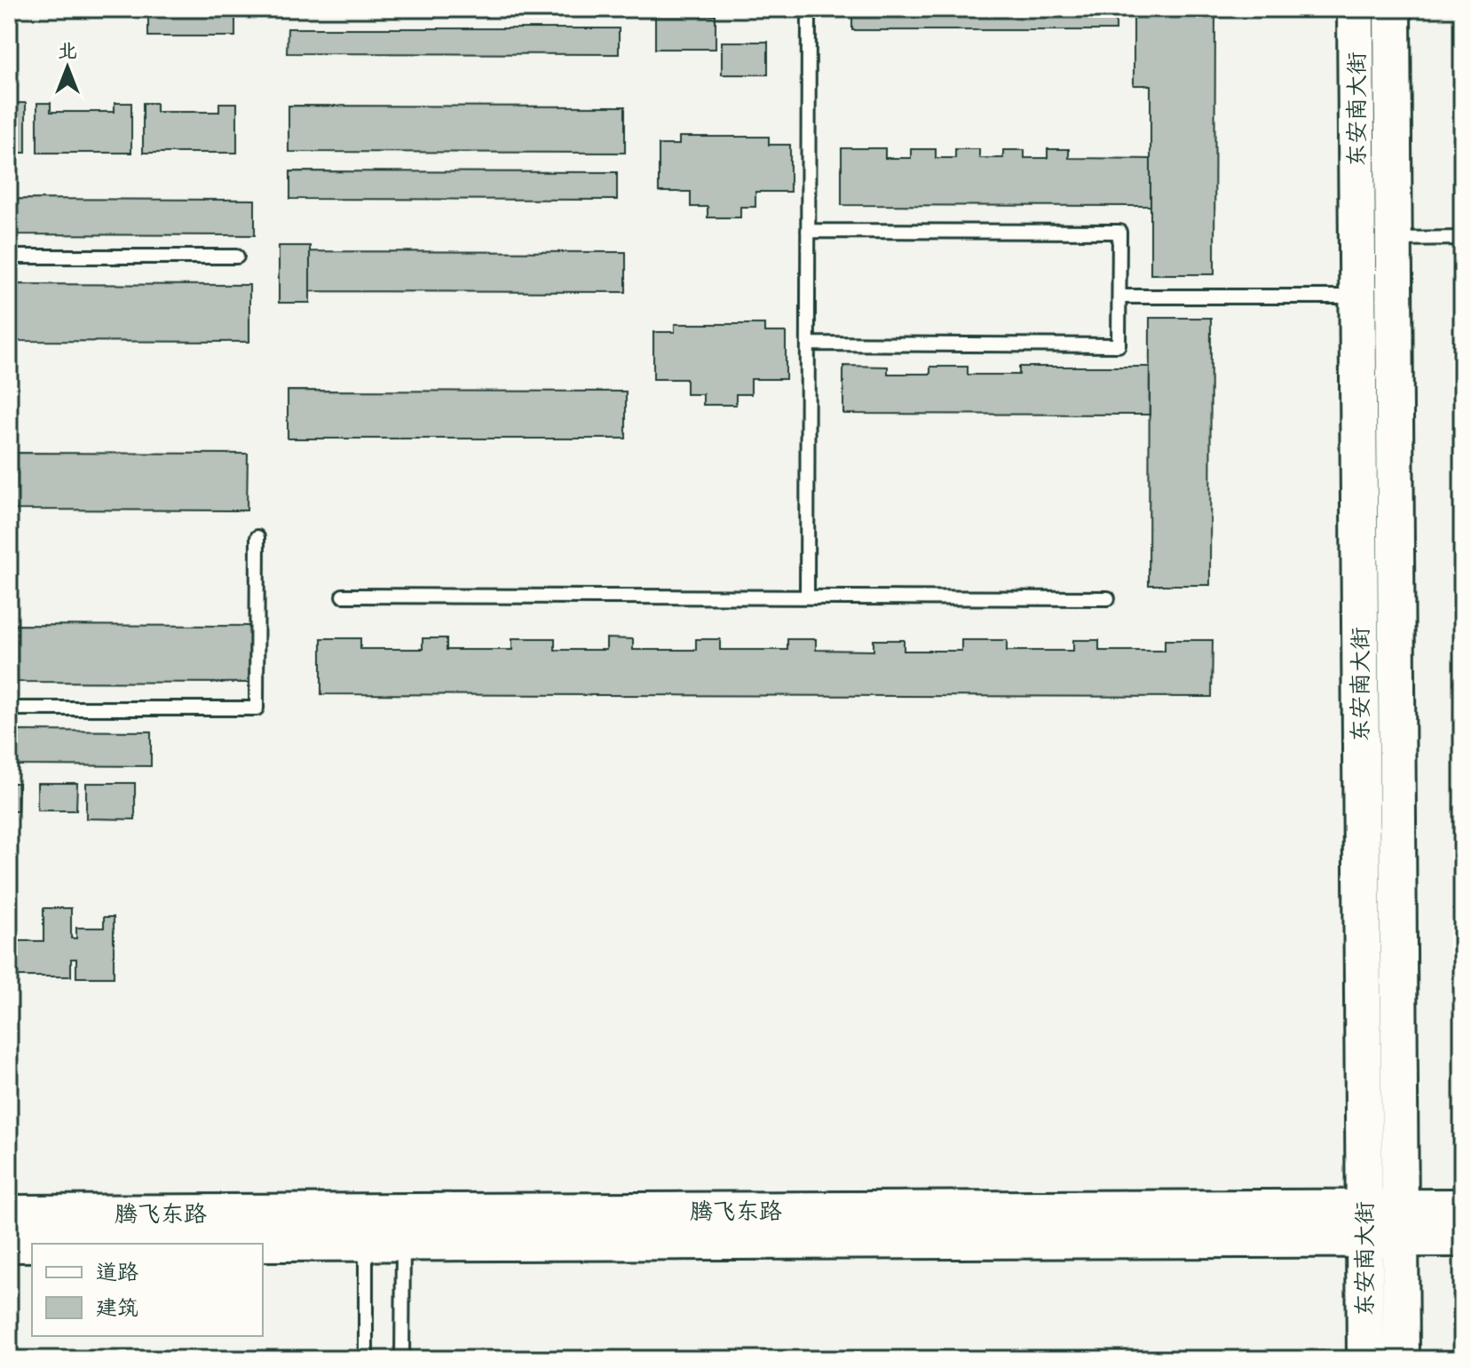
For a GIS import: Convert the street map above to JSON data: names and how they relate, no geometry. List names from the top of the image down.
{
  "streets": {
    "street": ["东安南大街", "腾飞东路"]
  },
  "crossings": [
    ["东安南大街", "腾飞东路"]
  ],
  "legend": ["道路", "建筑"],
  "north": "top"
}
